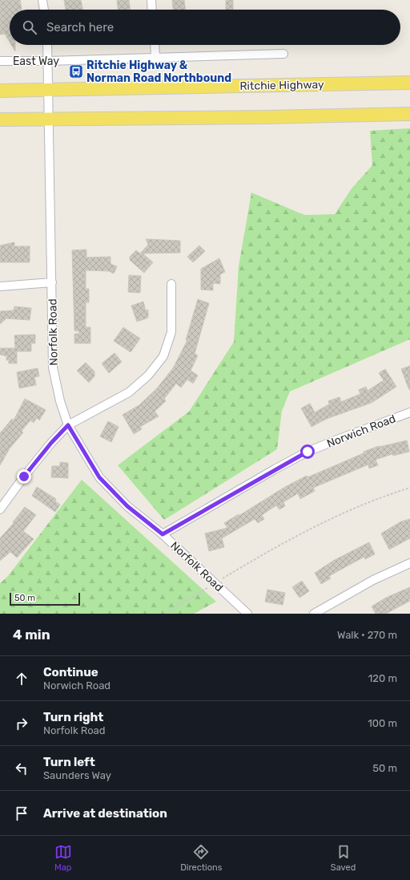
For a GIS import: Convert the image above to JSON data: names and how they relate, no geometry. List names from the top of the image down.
{
  "streets": {
    "main road": ["Ritchie Highway"],
    "street": ["East Way", "Norfolk Road", "Norwich Road"]
  },
  "crossings": [
    ["East Way", "Norfolk Road"],
    ["Ritchie Highway", "Norfolk Road"],
    ["Norfolk Road", "Norwich Road"]
  ],
  "places": {
    "bus stop": ["Ritchie Highway & Norman Road Northbound"]
  },
  "scale_bar": "50 m",
  "page": {
    "search": "Search here",
    "scale": "50 m",
    "heading": ["4 min", "Walk · 270 m"],
    "list": [
      ["Continue", "Norwich Road", "120 m"],
      ["Turn right", "Norfolk Road", "100 m"],
      ["Turn left", "Saunders Way", "50 m"],
      "Arrive at destination"
    ],
    "nav": ["Map", "Directions", "Saved"]
  }
}
